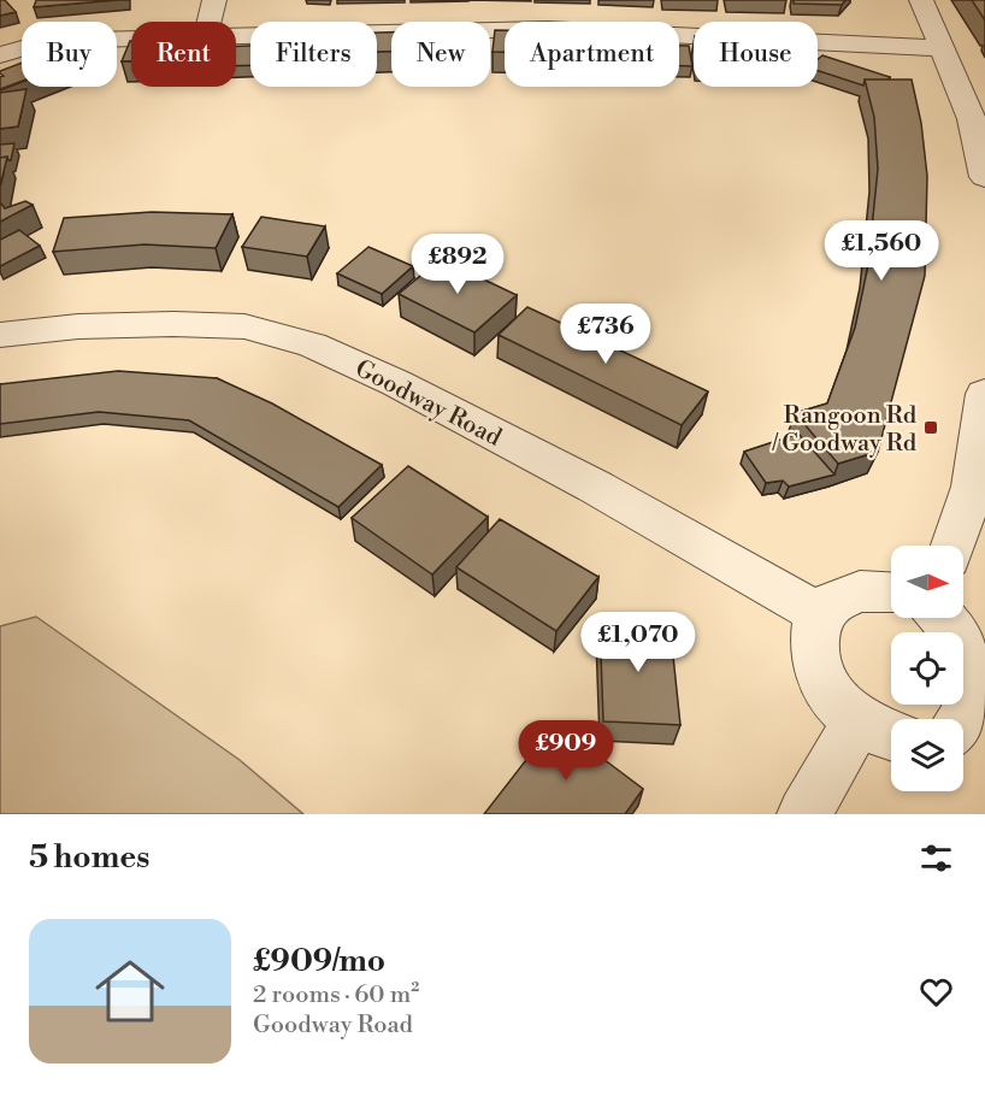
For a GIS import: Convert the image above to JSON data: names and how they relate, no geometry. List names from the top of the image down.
{
  "streets": {
    "street": ["Goodway Road"]
  },
  "places": {
    "transit": ["Rangoon Rd / Goodway Rd"]
  },
  "north": "right",
  "page": {
    "chip": [
      "Buy",
      "Rent",
      "Filters",
      "New",
      "Apartment",
      "House"
    ],
    "price": [
      "£1,560",
      "£892",
      "£736",
      "£1,070",
      "£909"
    ],
    "heading": "5 homes",
    "list": [
      {
        "name": "£909/mo",
        "note": "2 rooms · 60 m² · Goodway Road"
      }
    ]
  }
}
